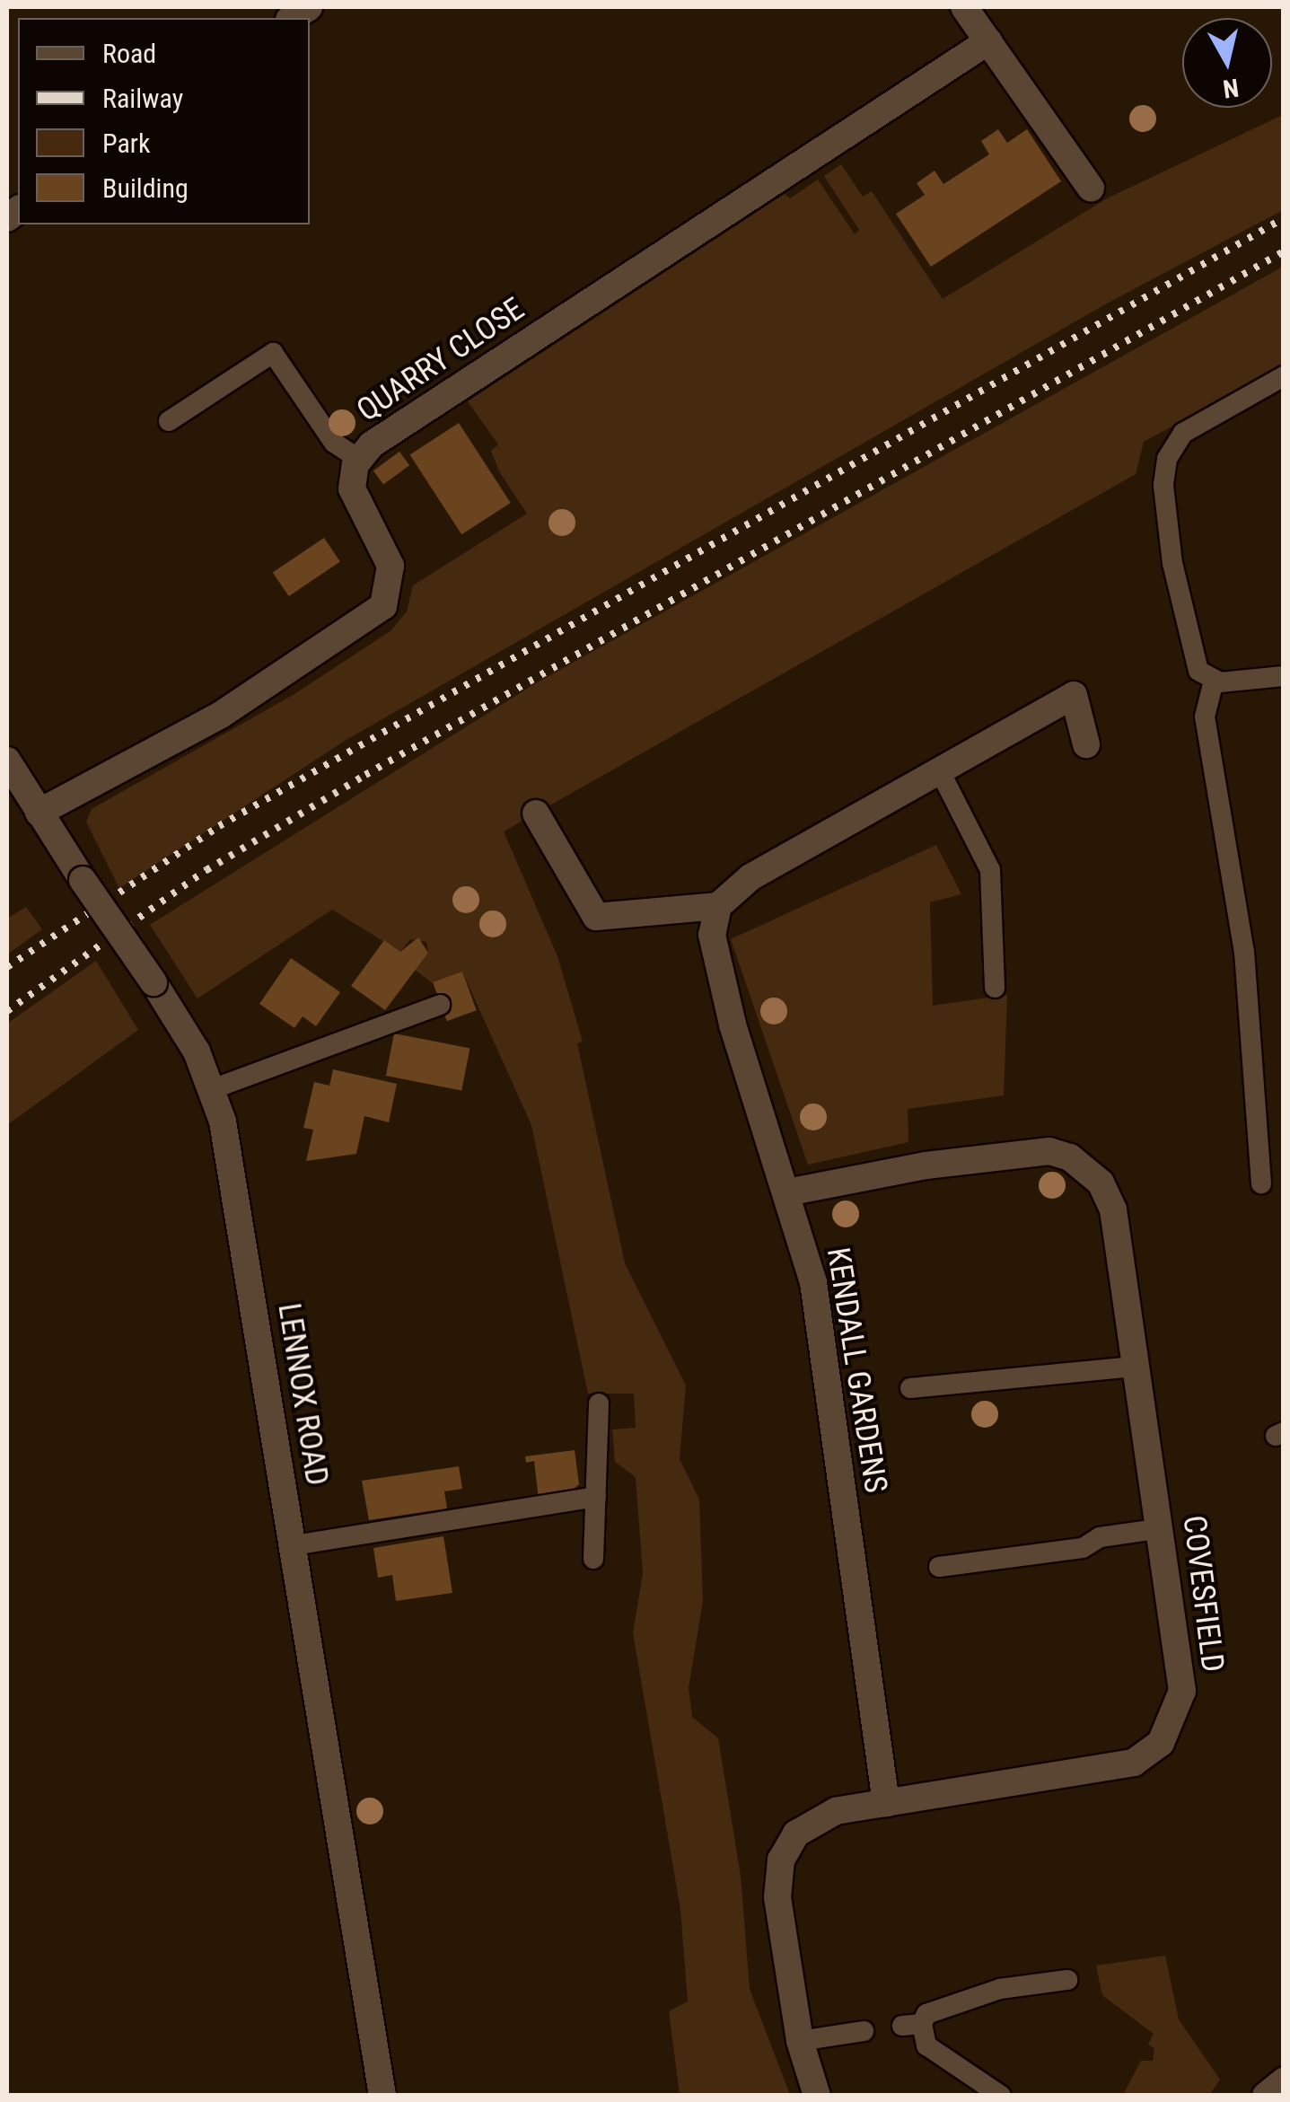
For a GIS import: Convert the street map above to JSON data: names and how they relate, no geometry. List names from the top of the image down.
{
  "streets": {
    "street": [
      "QUARRY CLOSE",
      "KENDALL GARDENS",
      "LENNOX ROAD",
      "COVESFIELD"
    ]
  },
  "crossings": [
    ["QUARRY CLOSE", "LENNOX ROAD"],
    ["KENDALL GARDENS", "COVESFIELD"]
  ],
  "legend": [
    "Road",
    "Railway",
    "Park",
    "Building"
  ],
  "north": "bottom"
}
